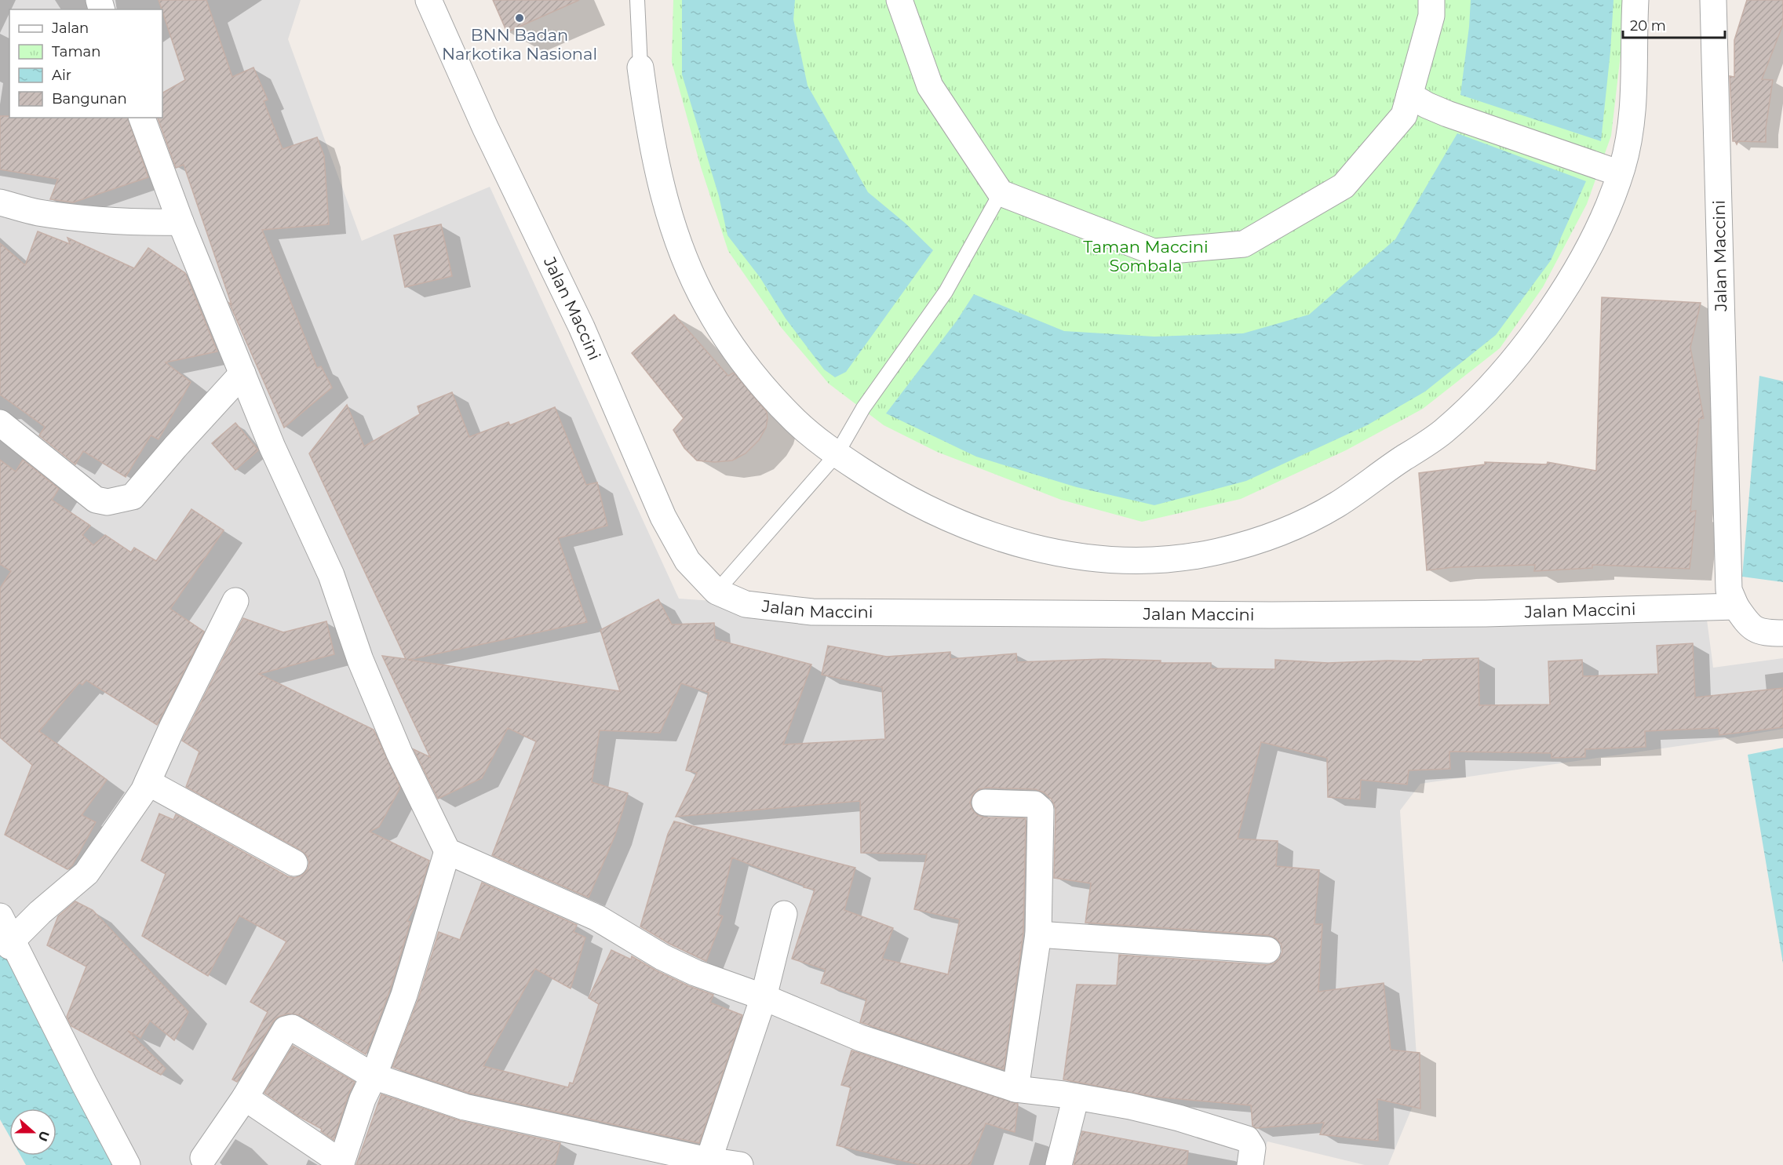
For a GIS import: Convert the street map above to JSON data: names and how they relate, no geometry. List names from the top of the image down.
{
  "streets": {
    "street": ["Jalan Maccini"]
  },
  "parks": ["Taman Maccini Sombala"],
  "places": ["BNN Badan Narkotika Nasional"],
  "legend": [
    "Jalan",
    "Taman",
    "Air",
    "Bangunan"
  ],
  "scale_bar": "20 m",
  "north": "right"
}
